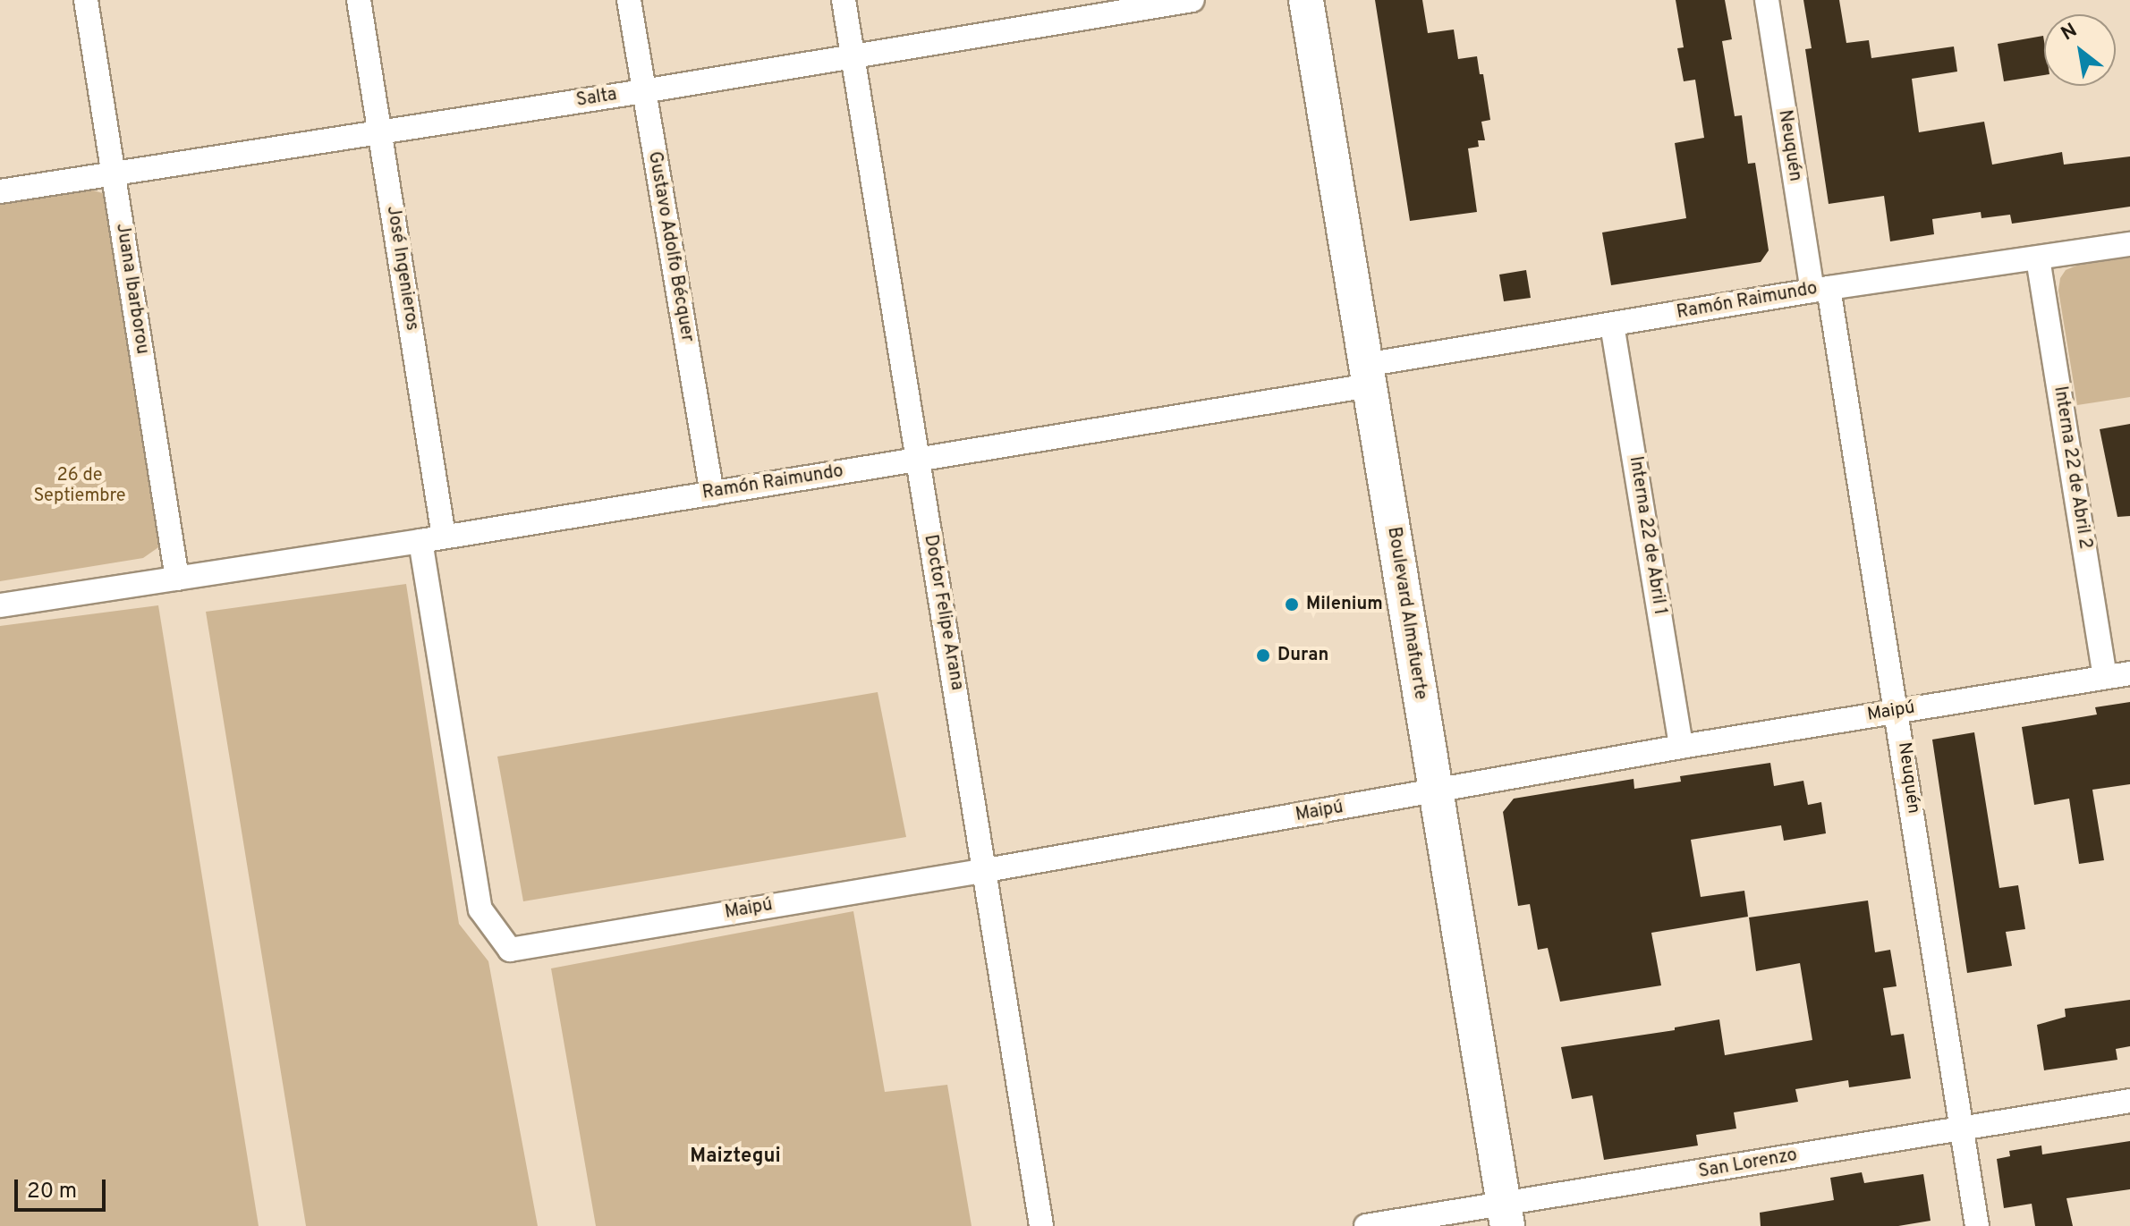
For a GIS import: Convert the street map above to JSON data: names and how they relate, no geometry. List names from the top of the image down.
{
  "streets": {
    "main road": ["Boulevard Almafuerte"],
    "street": [
      "Salta",
      "Neuquén",
      "Gustavo Adolfo Bécquer",
      "José Ingenieros",
      "Juana Ibarborou",
      "Ramón Raimundo",
      "Interna 22 de Abril 2",
      "Interna 22 de Abril 1",
      "Doctor Felipe Arana",
      "Maipú",
      "San Lorenzo"
    ]
  },
  "crossings": [
    ["Salta", "Gustavo Adolfo Bécquer"],
    ["Salta", "José Ingenieros"],
    ["Salta", "Juana Ibarborou"],
    ["Salta", "Doctor Felipe Arana"],
    ["Neuquén", "Ramón Raimundo"],
    ["Neuquén", "Maipú"],
    ["Neuquén", "San Lorenzo"],
    ["Gustavo Adolfo Bécquer", "Ramón Raimundo"],
    ["José Ingenieros", "Ramón Raimundo"],
    ["Juana Ibarborou", "Ramón Raimundo"],
    ["Ramón Raimundo", "Interna 22 de Abril 2"],
    ["Ramón Raimundo", "Interna 22 de Abril 1"],
    ["Ramón Raimundo", "Doctor Felipe Arana"],
    ["Ramón Raimundo", "Boulevard Almafuerte"],
    ["Ramón Raimundo", "Maipú"],
    ["Interna 22 de Abril 2", "Maipú"],
    ["Interna 22 de Abril 1", "Maipú"],
    ["Doctor Felipe Arana", "Maipú"],
    ["Boulevard Almafuerte", "Maipú"],
    ["Boulevard Almafuerte", "San Lorenzo"]
  ],
  "districts": ["Maiztegui"],
  "parks": ["26 de Septiembre"],
  "places": ["Milenium", "Duran"],
  "scale_bar": "20 m",
  "north": "top left"
}
